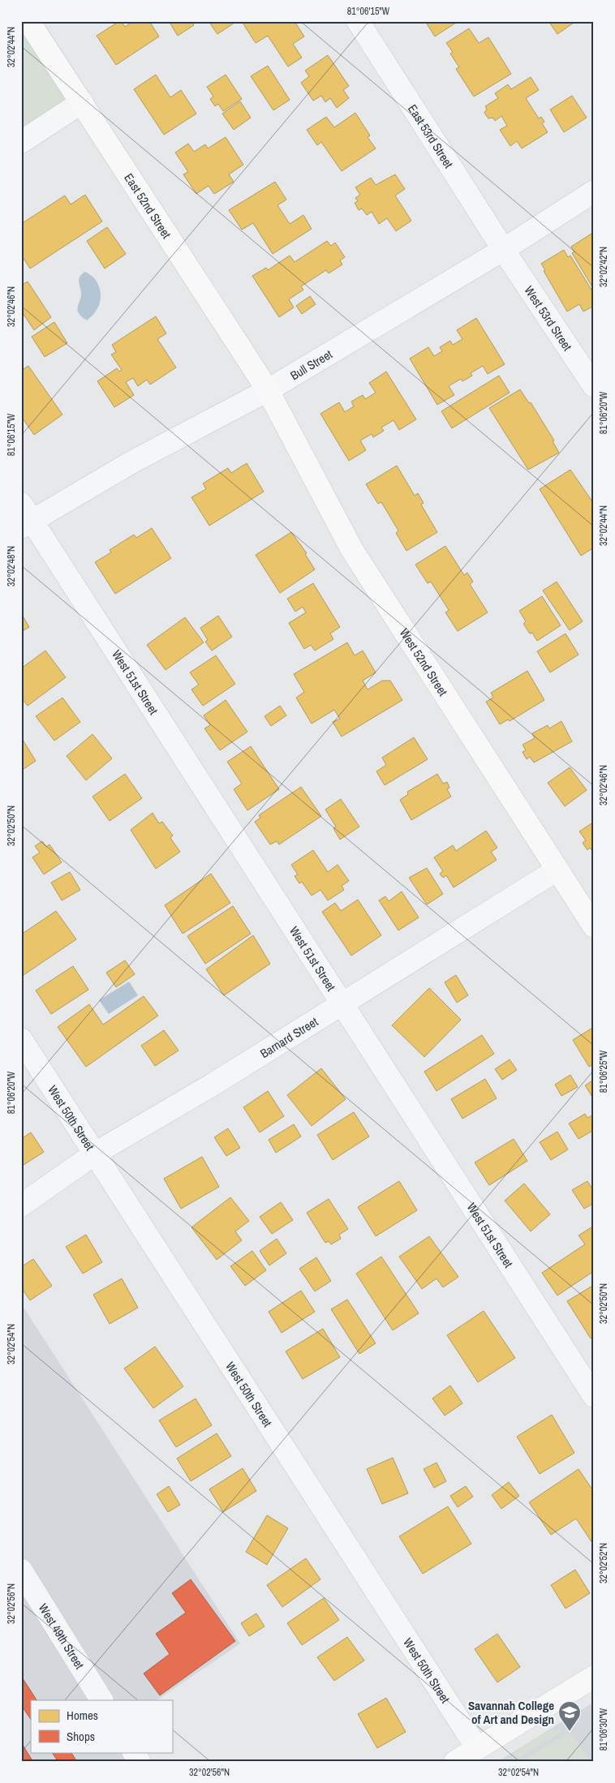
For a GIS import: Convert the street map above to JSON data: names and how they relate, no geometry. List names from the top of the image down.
{
  "streets": {
    "main road": ["East 52nd Street", "West 52nd Street"],
    "street": [
      "East 53rd Street",
      "West 53rd Street",
      "Bull Street",
      "West 51st Street",
      "Barnard Street",
      "West 50th Street",
      "West 49th Street"
    ]
  },
  "crossings": [
    ["East 53rd Street", "West 53rd Street"],
    ["East 53rd Street", "Bull Street"],
    ["East 52nd Street", "Bull Street"],
    ["East 52nd Street", "West 52nd Street"],
    ["West 53rd Street", "Bull Street"],
    ["Bull Street", "West 52nd Street"],
    ["Bull Street", "West 51st Street"],
    ["West 52nd Street", "Barnard Street"],
    ["West 51st Street", "Barnard Street"],
    ["Barnard Street", "West 50th Street"]
  ],
  "places": {
    "school or university": ["Savannah College of Art and Design"]
  },
  "legend": ["Homes", "Shops"],
  "coordinates": [
    "81°06'15\"W",
    "32°02'44\"N",
    "32°02'42\"N",
    "32°02'46\"N",
    "81°06'20\"W",
    "32°02'48\"N",
    "32°02'50\"N",
    "81°06'25\"W",
    "32°02'54\"N",
    "32°02'52\"N",
    "32°02'56\"N",
    "81°06'30\"W"
  ]
}
